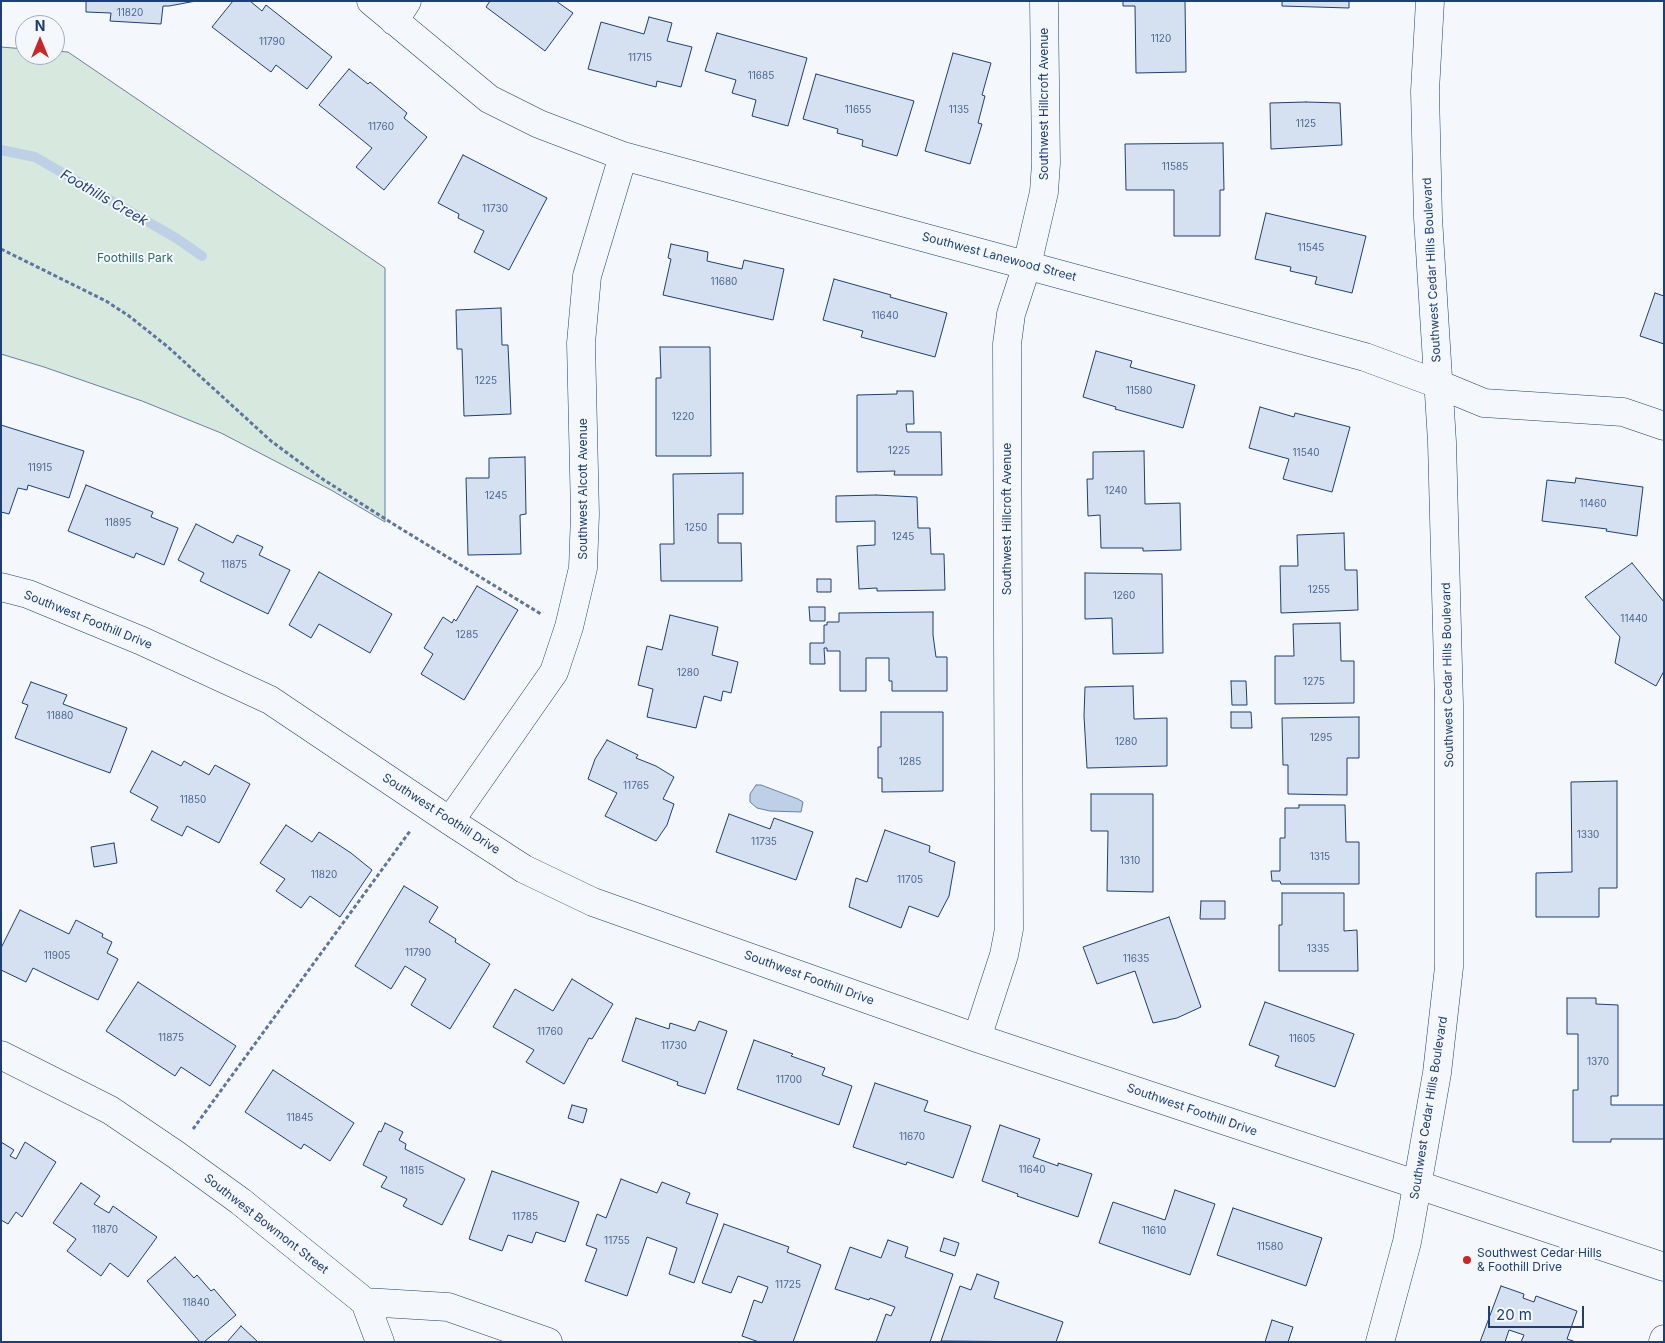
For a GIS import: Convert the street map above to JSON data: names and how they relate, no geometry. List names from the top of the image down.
{
  "streets": {
    "street": [
      "Southwest Hillcroft Avenue",
      "Southwest Lanewood Street",
      "Southwest Cedar Hills Boulevard",
      "Southwest Alcott Avenue",
      "Southwest Foothill Drive",
      "Southwest Bowmont Street"
    ]
  },
  "crossings": [
    ["Southwest Hillcroft Avenue", "Southwest Lanewood Street"],
    ["Southwest Hillcroft Avenue", "Southwest Foothill Drive"],
    ["Southwest Lanewood Street", "Southwest Cedar Hills Boulevard"],
    ["Southwest Lanewood Street", "Southwest Alcott Avenue"],
    ["Southwest Cedar Hills Boulevard", "Southwest Foothill Drive"],
    ["Southwest Alcott Avenue", "Southwest Foothill Drive"]
  ],
  "water": ["Foothills Creek"],
  "parks": ["Foothills Park"],
  "places": ["Southwest Cedar Hills & Foothill Drive"],
  "house_numbers": [
    "11820",
    "1120",
    "11790",
    "11715",
    "11685",
    "11655",
    "1135",
    "1125",
    "11760",
    "11585",
    "11730",
    "11545",
    "11680",
    "11640",
    "1225",
    "11580",
    "1220",
    "1225",
    "11540",
    "11915",
    "1240",
    "1245",
    "11460",
    "11895",
    "1250",
    "1245",
    "11875",
    "1255",
    "1260",
    "11440",
    "1285",
    "1280",
    "1275",
    "11880",
    "1295",
    "1280",
    "1285",
    "11765",
    "11850",
    "1330",
    "11735",
    "1315",
    "1310",
    "11820",
    "11705",
    "1335",
    "11790",
    "11905",
    "11635",
    "11760",
    "11875",
    "11605",
    "11730",
    "1370",
    "11700",
    "11845",
    "11670",
    "11640",
    "11815",
    "11785",
    "11870",
    "11610",
    "11755",
    "11580",
    "11725",
    "11840"
  ],
  "scale_bar": "20 m",
  "north": "top"
}
